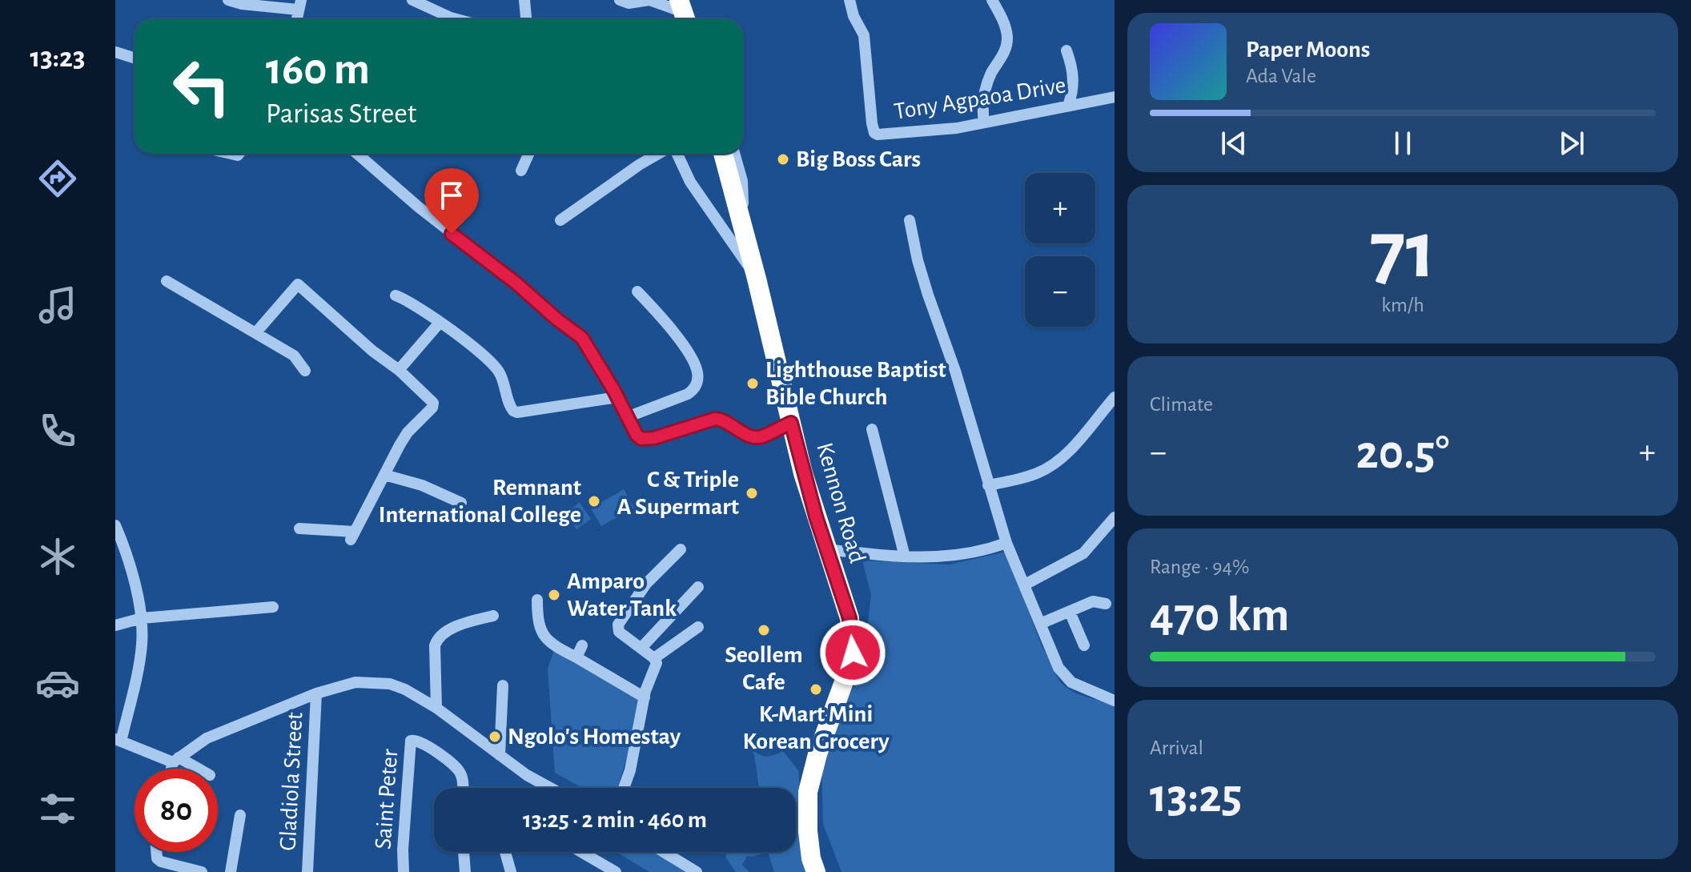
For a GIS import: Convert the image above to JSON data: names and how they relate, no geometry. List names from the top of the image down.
{
  "streets": {
    "highway": ["Kennon Road"],
    "street": ["Tony Agpaoa Drive", "Gladiola Street", "Saint Peter"]
  },
  "places": [
    "Big Boss Cars",
    "Lighthouse Baptist Bible Church",
    "C & Triple A Supermart",
    "Remnant International College",
    "Amparo Water Tank",
    "Seollem Cafe",
    "K-Mart Mini Korean Grocery",
    "Ngolo's Homestay"
  ],
  "page": {
    "tabs": "13:23",
    "turn": ["160 m", "Parisas Street"],
    "song": ["Paper Moons", "Ada Vale"],
    "map_buttons": ["+", "−"],
    "tile": [
      ["71", "km/h"],
      "Climate",
      ["Range · 94%", "470 km"],
      ["Arrival", "13:25"]
    ],
    "heat": ["−", "20.5°", "+"],
    "limit": "80",
    "trip": "13:25 · 2 min · 460 m"
  }
}
